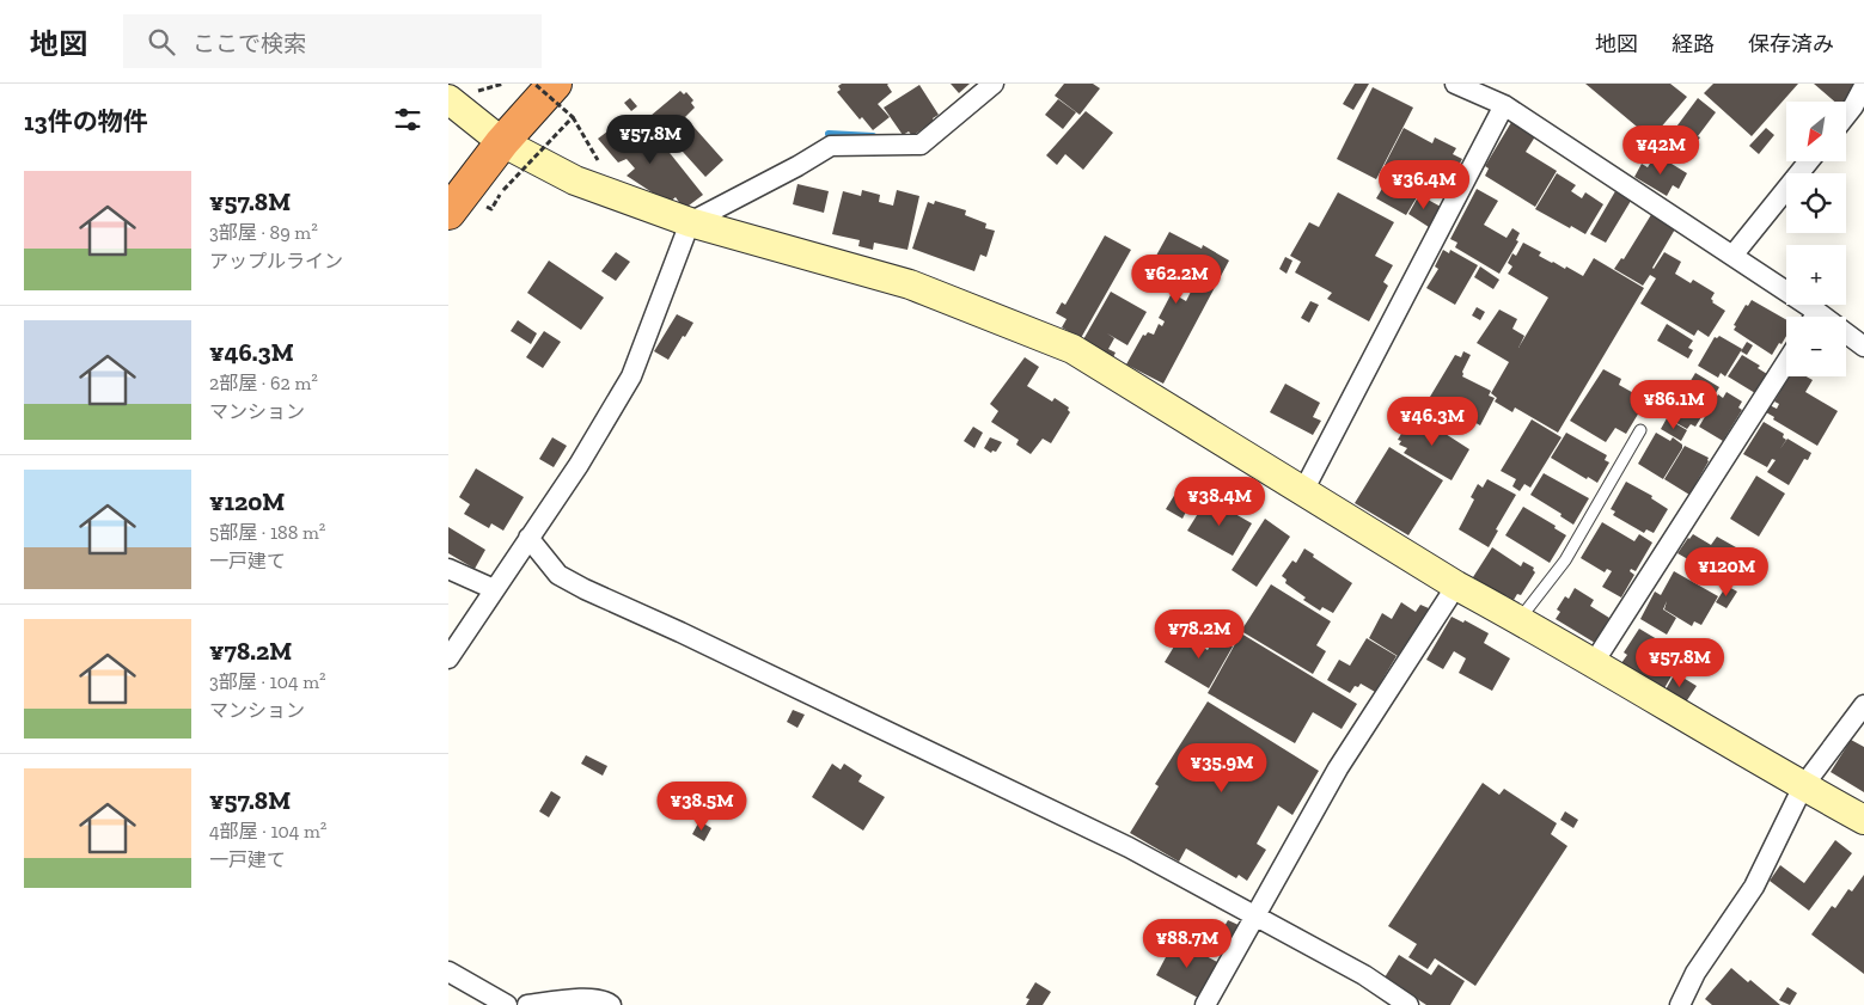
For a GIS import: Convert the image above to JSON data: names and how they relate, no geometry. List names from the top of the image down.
{
  "north": "bottom left",
  "page": {
    "header": "地図",
    "search": "ここで検索",
    "nav": ["地図", "経路", "保存済み"],
    "heading": "13件の物件",
    "map_buttons": ["+", "−"],
    "price": [
      "¥57.8M",
      "¥42M",
      "¥36.4M",
      "¥62.2M",
      "¥86.1M",
      "¥46.3M",
      "¥38.4M",
      "¥120M",
      "¥78.2M",
      "¥57.8M",
      "¥35.9M",
      "¥38.5M",
      "¥88.7M"
    ],
    "list": [
      {
        "name": "¥57.8M",
        "note": "3部屋 · 89 m² · アップルライン"
      },
      {
        "name": "¥46.3M",
        "note": "2部屋 · 62 m² · マンション"
      },
      {
        "name": "¥120M",
        "note": "5部屋 · 188 m² · 一戸建て"
      },
      {
        "name": "¥78.2M",
        "note": "3部屋 · 104 m² · マンション"
      },
      {
        "name": "¥57.8M",
        "note": "4部屋 · 104 m² · 一戸建て"
      }
    ]
  }
}
